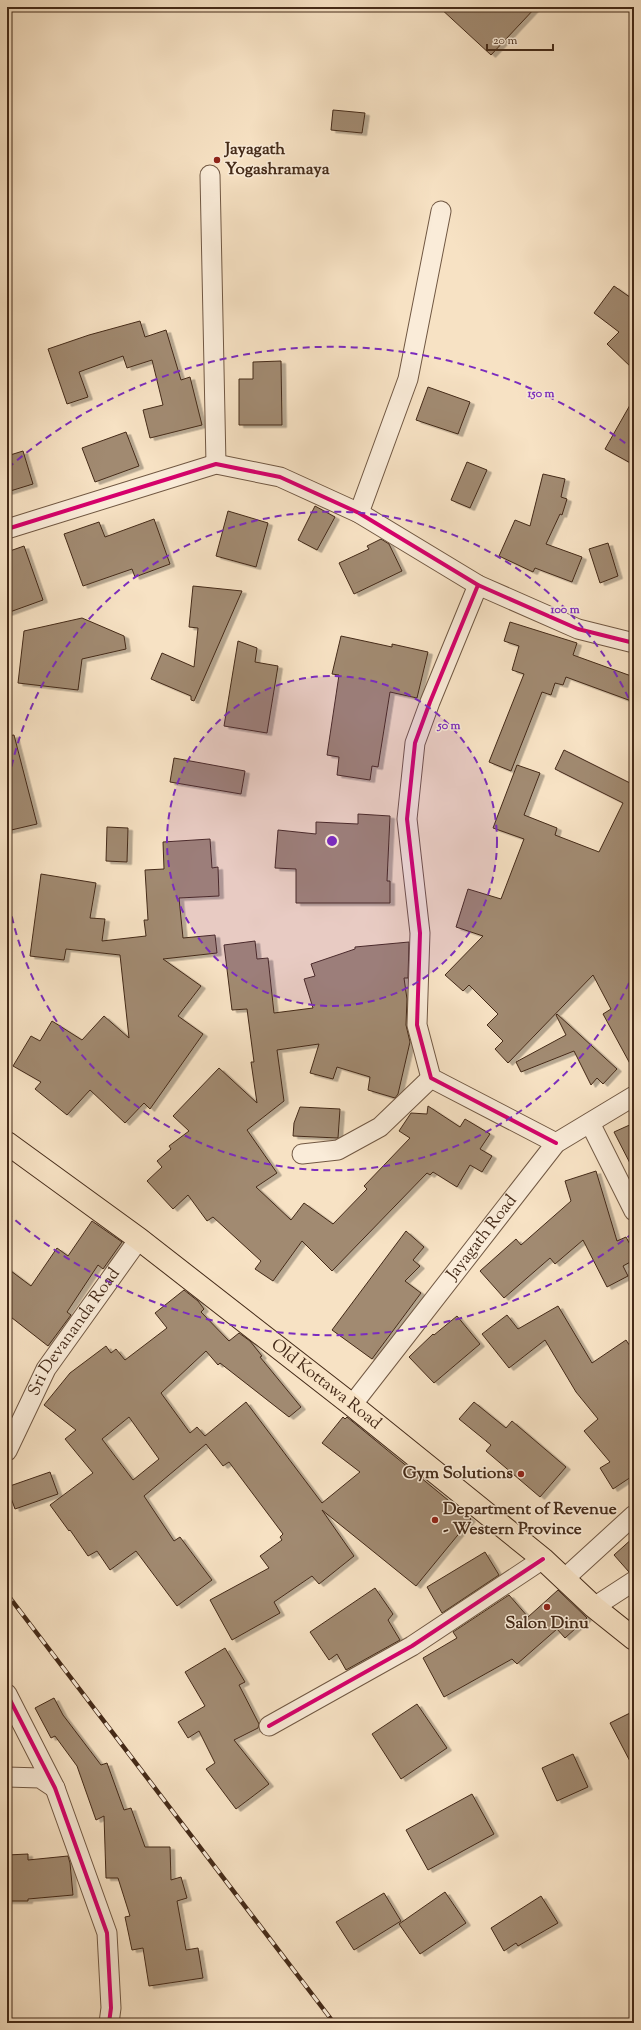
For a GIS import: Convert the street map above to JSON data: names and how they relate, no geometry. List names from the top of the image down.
{
  "streets": {
    "main road": ["Old Kottawa Road"],
    "street": ["Jayagath Road", "Sri Devananda Road"]
  },
  "crossings": [
    ["Jayagath Road", "Old Kottawa Road"],
    ["Sri Devananda Road", "Old Kottawa Road"]
  ],
  "places": [
    "Jayagath Yogashramaya",
    "Gym Solutions",
    "Department of Revenue - Western Province",
    "Salon Dinu"
  ],
  "scale_bar": "20 m",
  "rings": ["150 m", "100 m", "50 m"]
}
